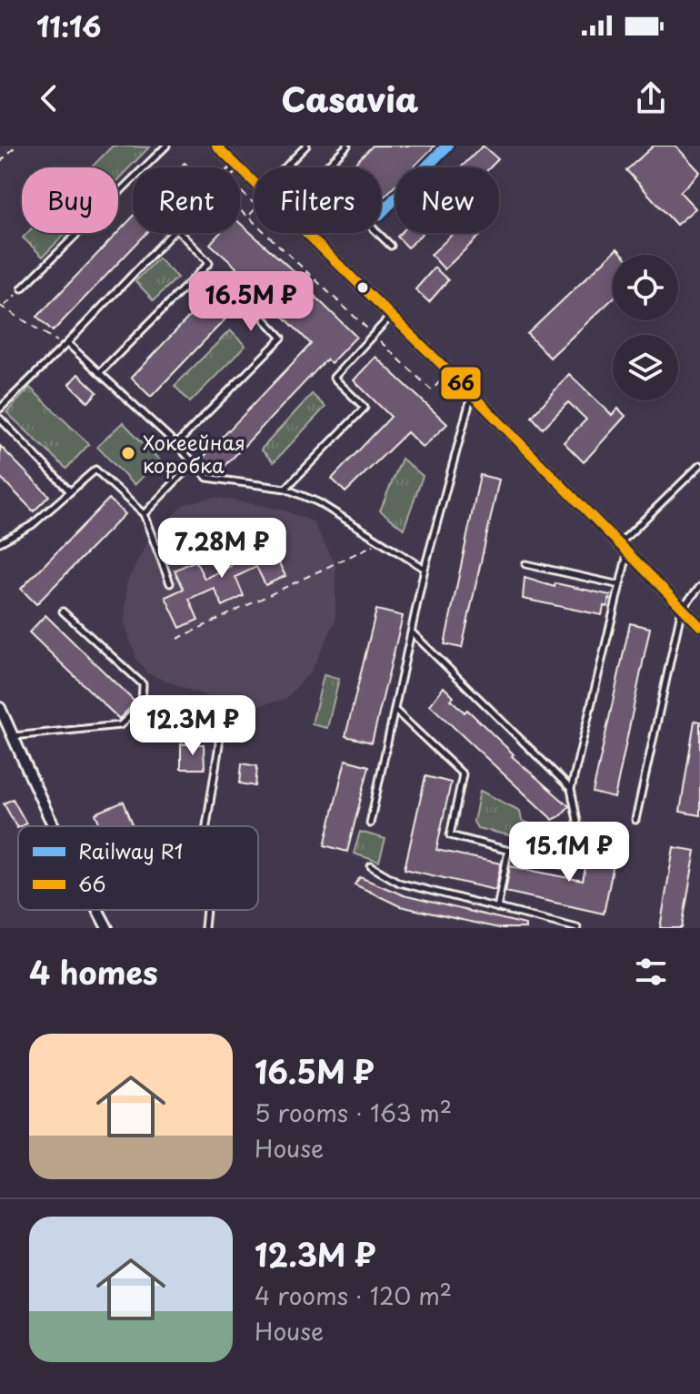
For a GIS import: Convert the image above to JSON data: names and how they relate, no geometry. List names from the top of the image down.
{
  "places": ["Хокеейная коробка"],
  "lines": ["rail line R1", "transit line 66"],
  "legend": ["Railway R1", "66"],
  "page": {
    "status": "11:16",
    "header": "Casavia",
    "chip": [
      "Buy",
      "Rent",
      "Filters",
      "New"
    ],
    "price": [
      "16.5M ₽",
      "7.28M ₽",
      "12.3M ₽",
      "15.1M ₽"
    ],
    "heading": "4 homes",
    "list": [
      {
        "name": "16.5M ₽",
        "note": "5 rooms · 163 m² · House"
      },
      {
        "name": "12.3M ₽",
        "note": "4 rooms · 120 m² · House"
      }
    ]
  }
}
